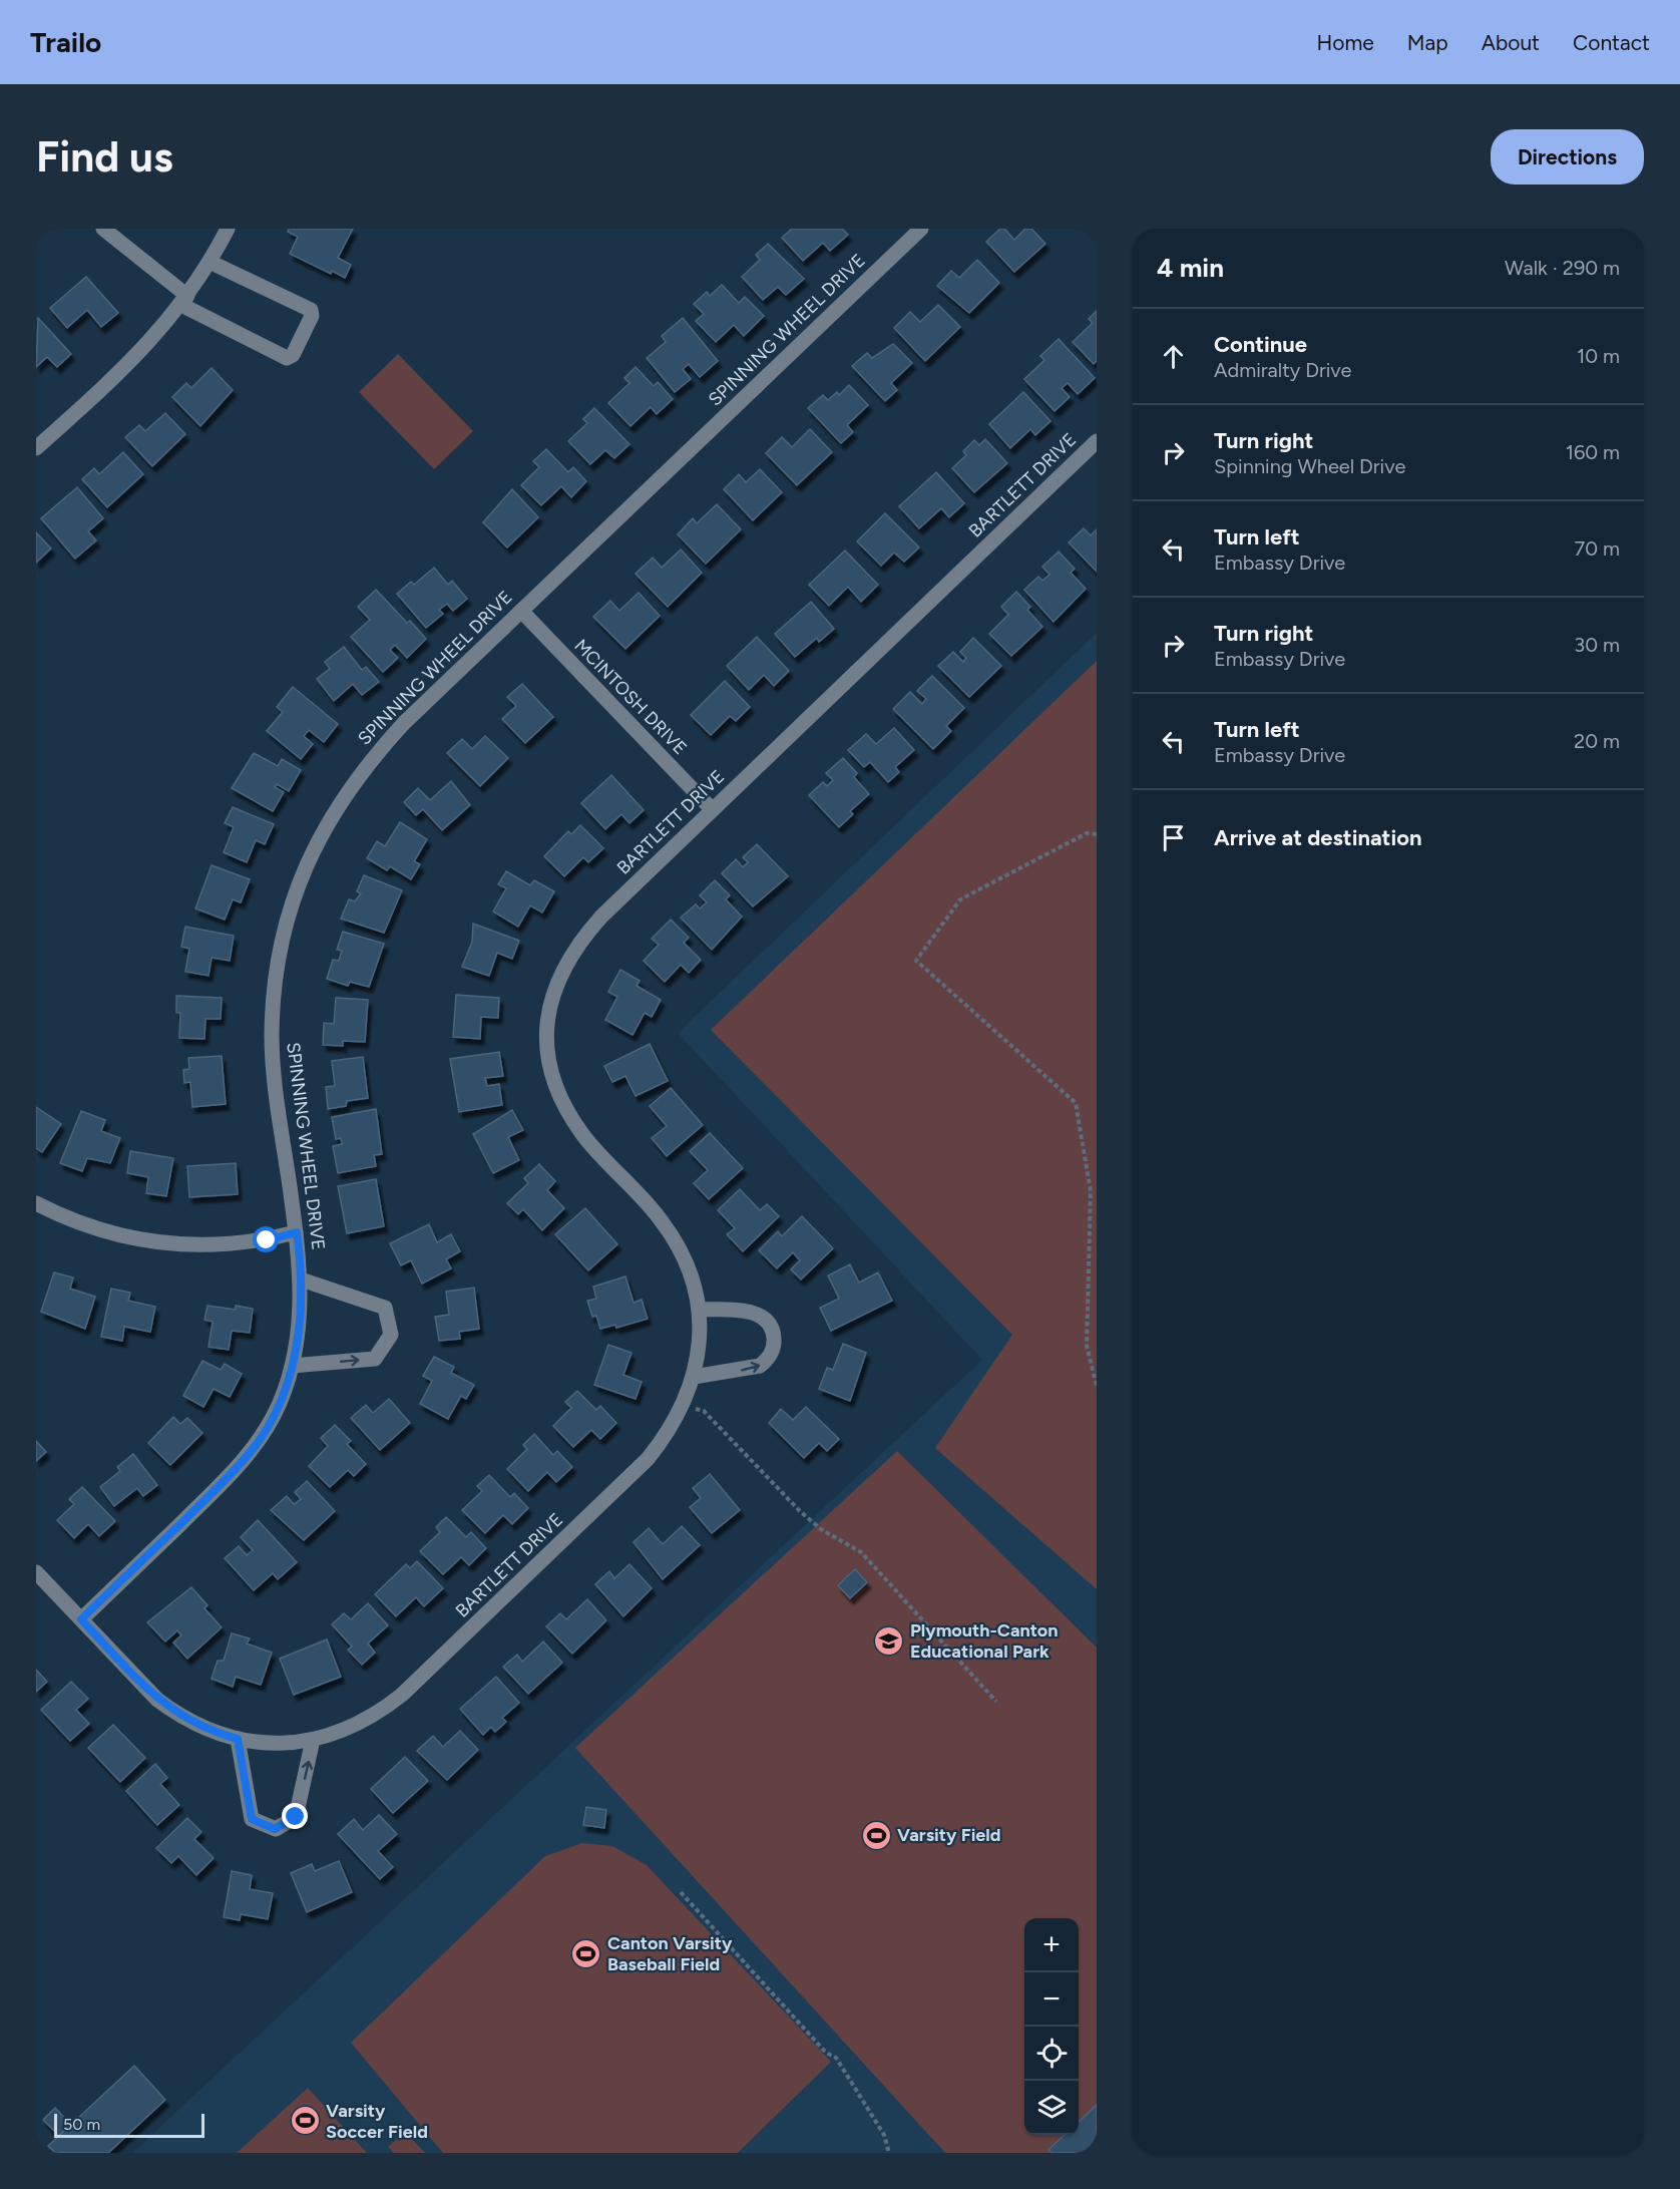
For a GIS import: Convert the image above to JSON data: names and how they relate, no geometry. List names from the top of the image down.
{
  "streets": {
    "street": ["SPINNING WHEEL DRIVE", "BARTLETT DRIVE", "MCINTOSH DRIVE"]
  },
  "crossings": [
    ["SPINNING WHEEL DRIVE", "BARTLETT DRIVE"],
    ["SPINNING WHEEL DRIVE", "MCINTOSH DRIVE"],
    ["BARTLETT DRIVE", "MCINTOSH DRIVE"]
  ],
  "places": {
    "school or university": ["Plymouth-Canton Educational Park"],
    "sports": ["Varsity Field", "Canton Varsity Baseball Field", "Varsity Soccer Field"]
  },
  "scale_bar": "50 m",
  "page": {
    "header": "Trailo",
    "nav": [
      "Home",
      "Map",
      "About",
      "Contact"
    ],
    "buttons": "Directions",
    "title": "Find us",
    "heading": ["4 min", "Walk · 290 m"],
    "list": [
      ["Continue", "Admiralty Drive", "10 m"],
      ["Turn right", "Spinning Wheel Drive", "160 m"],
      ["Turn left", "Embassy Drive", "70 m"],
      ["Turn right", "Embassy Drive", "30 m"],
      ["Turn left", "Embassy Drive", "20 m"],
      "Arrive at destination"
    ],
    "map_buttons": ["+", "−"],
    "scale": "50 m"
  }
}
